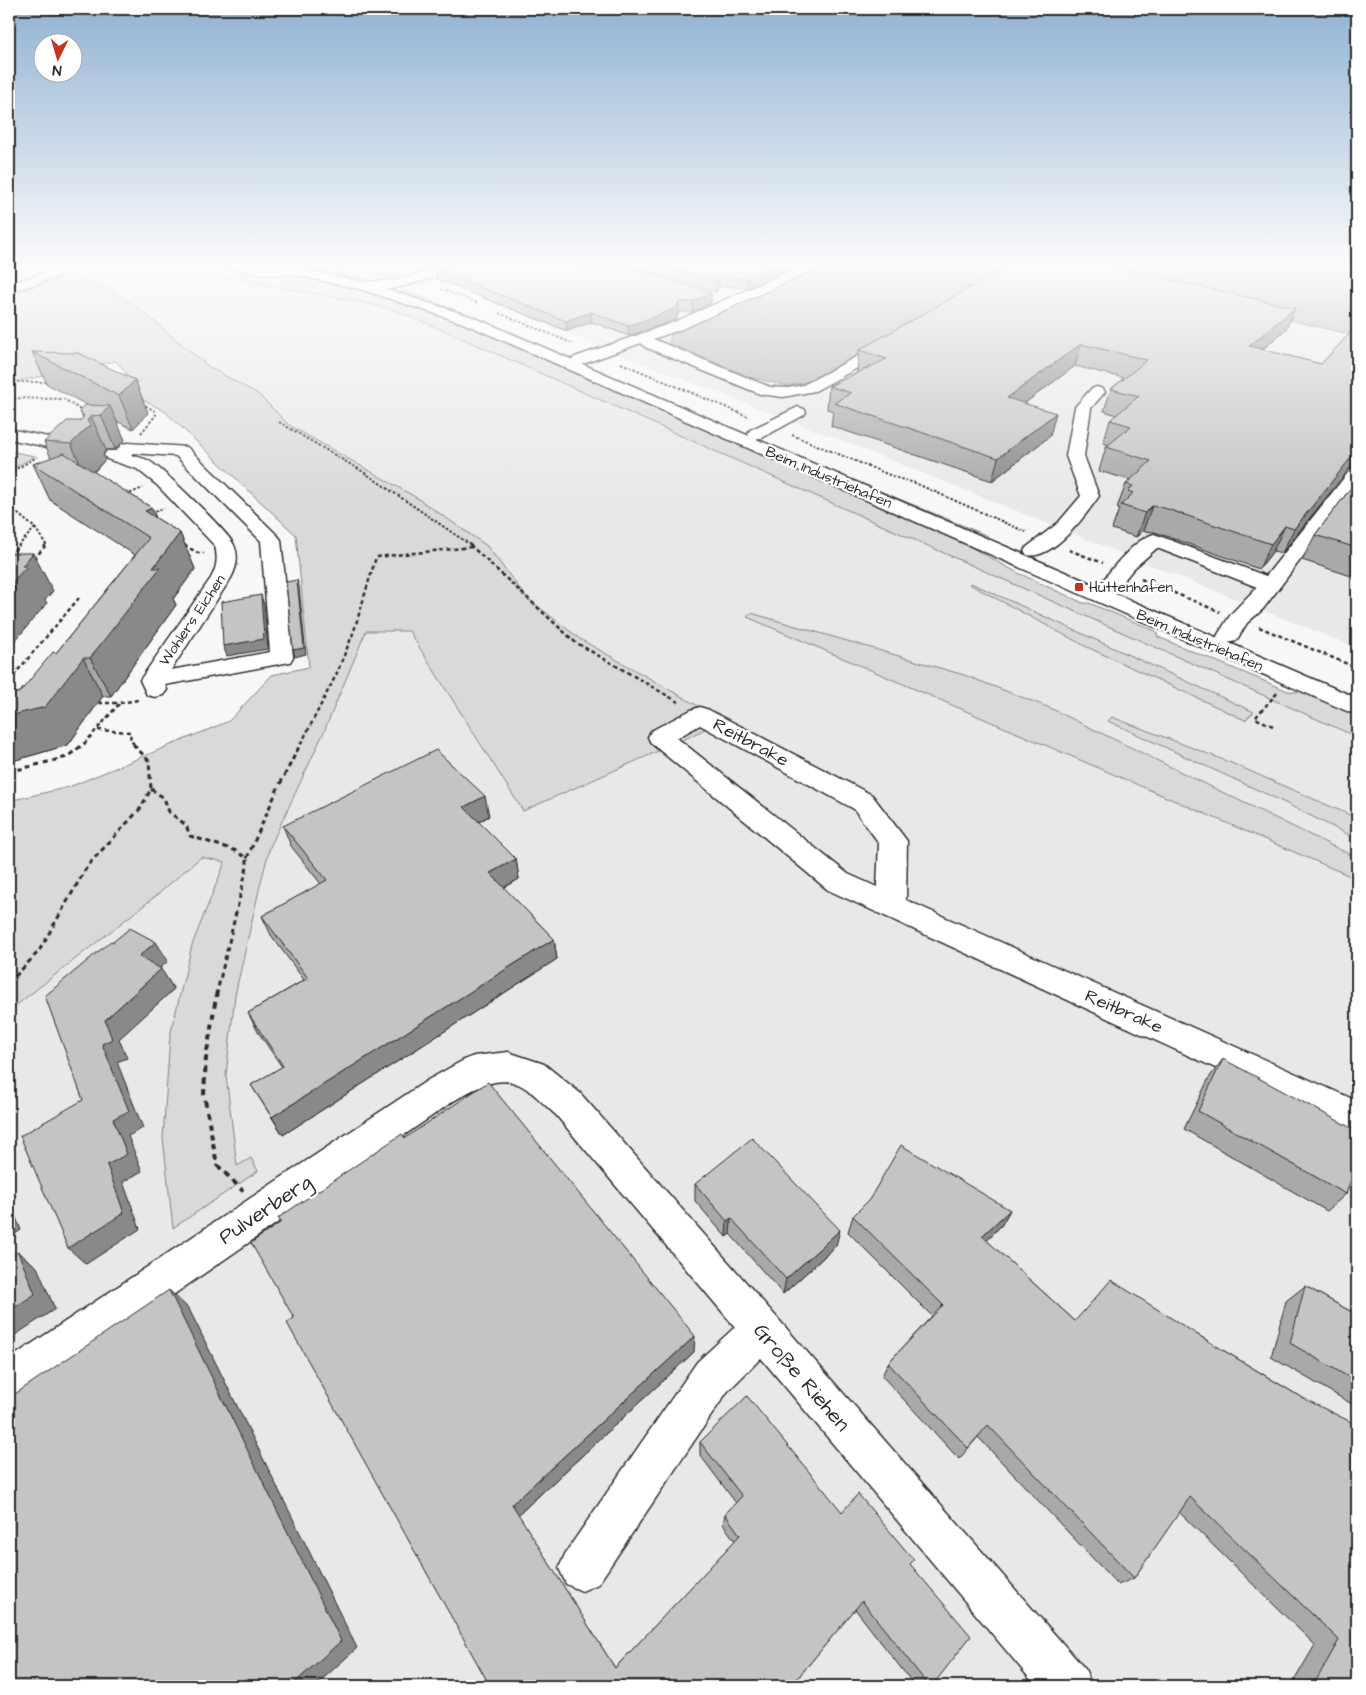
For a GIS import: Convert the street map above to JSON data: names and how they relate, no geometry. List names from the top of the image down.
{
  "streets": {
    "main road": [
      "Beim Industriehafen",
      "Wohlers Eichen",
      "Reitbrake",
      "Pulverberg",
      "Große Riehen"
    ]
  },
  "crossings": [
    ["Pulverberg", "Große Riehen"]
  ],
  "places": {
    "transit": ["Hüttenhafen"]
  },
  "north": "bottom"
}
